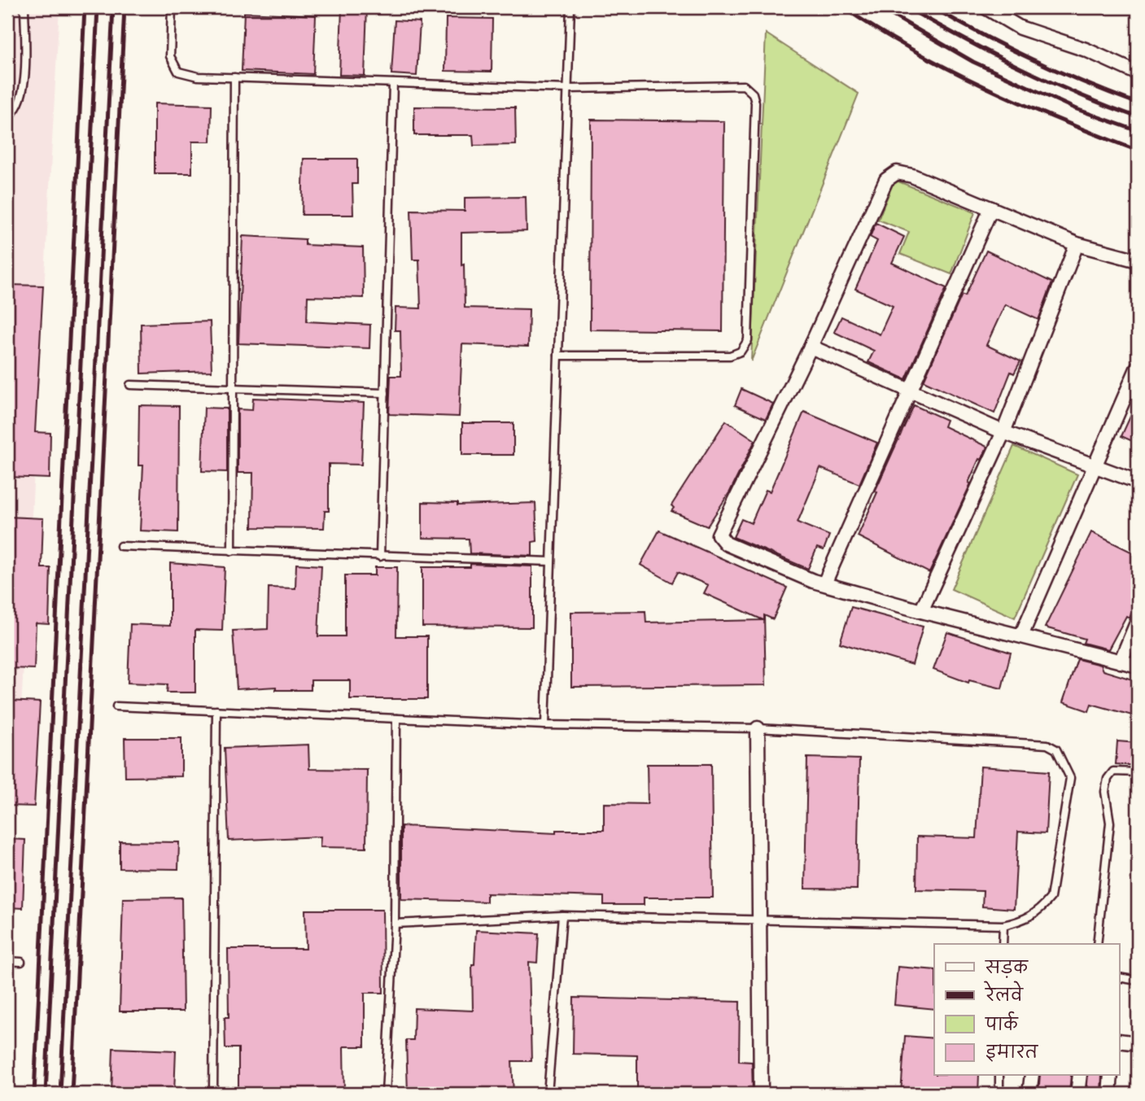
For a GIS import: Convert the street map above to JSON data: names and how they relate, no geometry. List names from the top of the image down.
{
  "legend": [
    "सड़क",
    "रेलवे",
    "पार्क",
    "इमारत"
  ]
}
